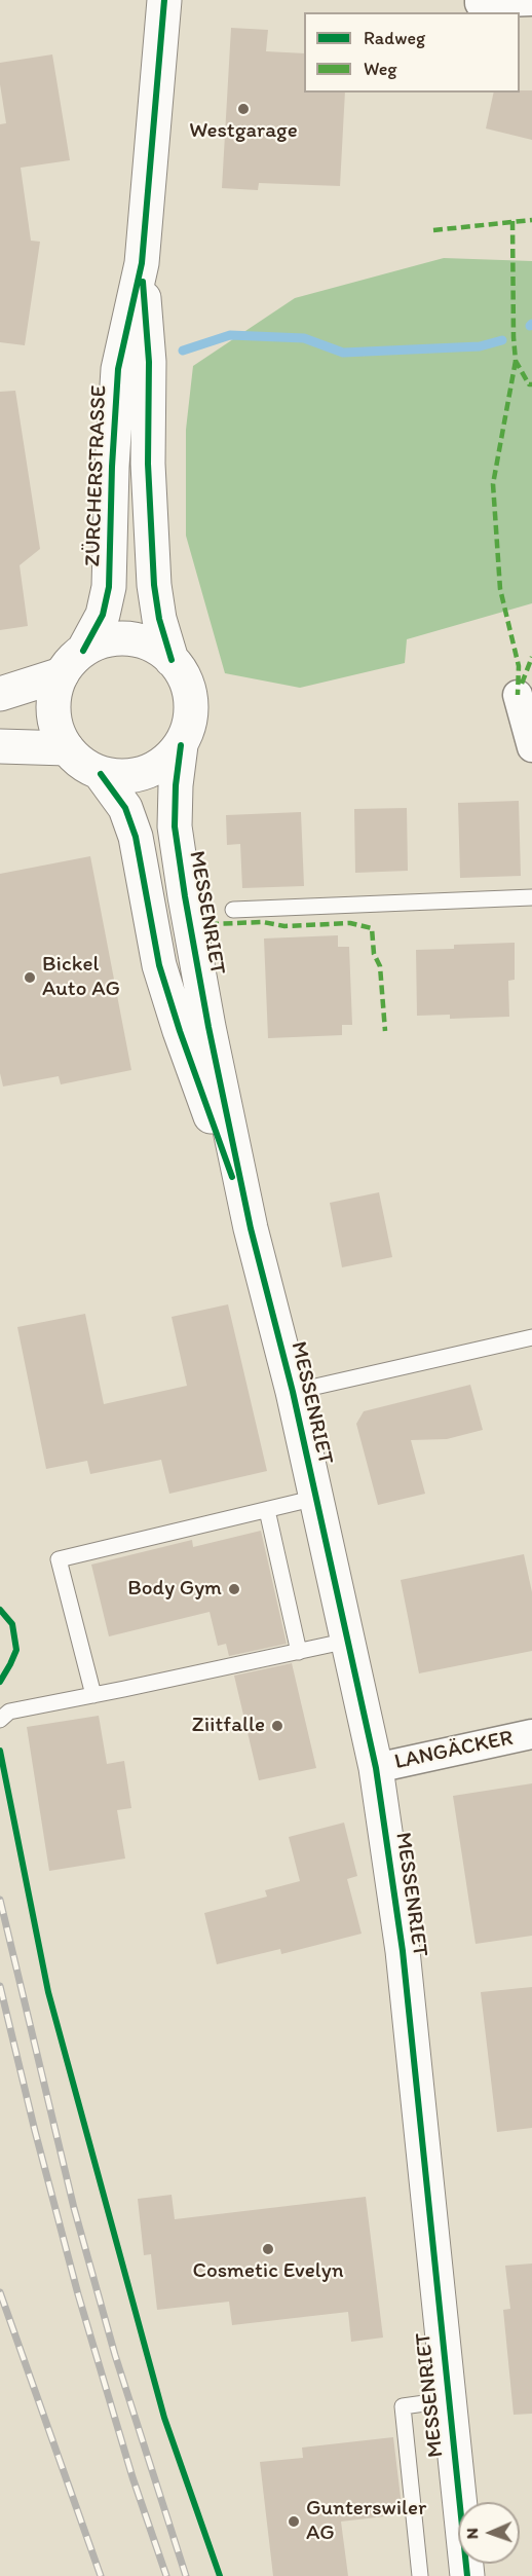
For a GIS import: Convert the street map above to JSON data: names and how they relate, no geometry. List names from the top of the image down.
{
  "streets": {
    "main road": ["ZÜRCHERSTRASSE", "MESSENRIET"],
    "street": ["LANGÄCKER"]
  },
  "crossings": [
    ["ZÜRCHERSTRASSE", "MESSENRIET"],
    ["MESSENRIET", "LANGÄCKER"]
  ],
  "places": [
    "Westgarage",
    "Bickel Auto AG",
    "Body Gym",
    "Ziitfalle",
    "Cosmetic Evelyn",
    "Gunterswiler AG"
  ],
  "legend": ["Radweg", "Weg"],
  "north": "left"
}
